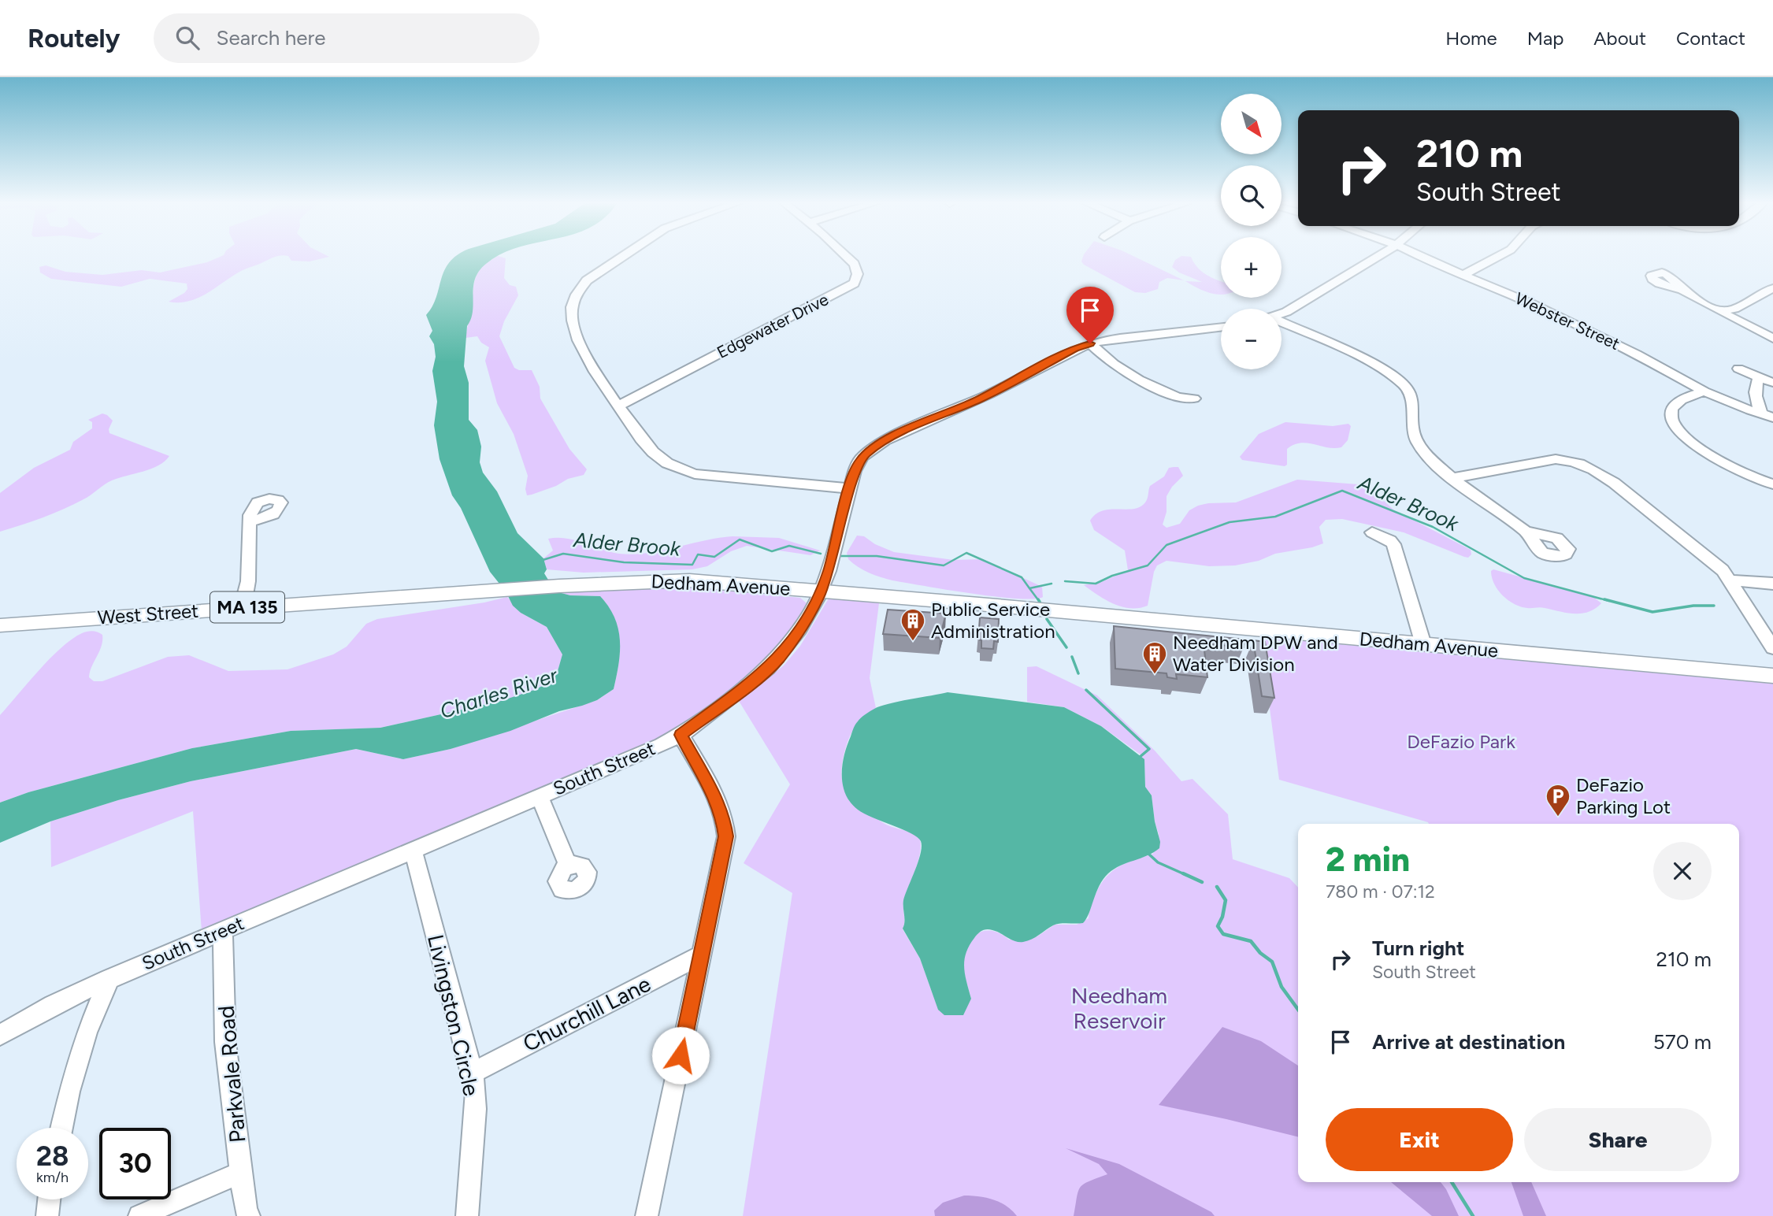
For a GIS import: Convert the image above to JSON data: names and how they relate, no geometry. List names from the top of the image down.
{
  "streets": {
    "main road": ["Dedham Avenue", "MA 135", "West Street"],
    "street": [
      "Webster Street",
      "Edgewater Drive",
      "South Street",
      "Churchill Lane",
      "Livingston Circle",
      "Parkvale Road"
    ]
  },
  "crossings": [
    ["Dedham Avenue", "West Street"],
    ["Dedham Avenue", "South Street"],
    ["South Street", "Livingston Circle"],
    ["South Street", "Parkvale Road"],
    ["Churchill Lane", "Livingston Circle"]
  ],
  "water": ["Alder Brook", "Charles River"],
  "parks": ["DeFazio Park", "Needham Reservoir"],
  "places": {
    "building": ["Public Service Administration", "Needham DPW and Water Division"],
    "parking": ["DeFazio Parking Lot"]
  },
  "north": "bottom right",
  "page": {
    "header": "Routely",
    "search": "Search here",
    "nav": [
      "Home",
      "Map",
      "About",
      "Contact"
    ],
    "map_buttons": ["+", "−"],
    "turn": ["210 m", "South Street"],
    "heading": ["2 min", "780 m · 07:12"],
    "list": [
      {
        "name": "Turn right",
        "note": "South Street",
        "value": "210 m"
      },
      {
        "name": "Arrive at destination",
        "value": "570 m"
      }
    ],
    "buttons": ["Exit", "Share"],
    "speed": "28 km/h",
    "limit": "30"
  }
}
